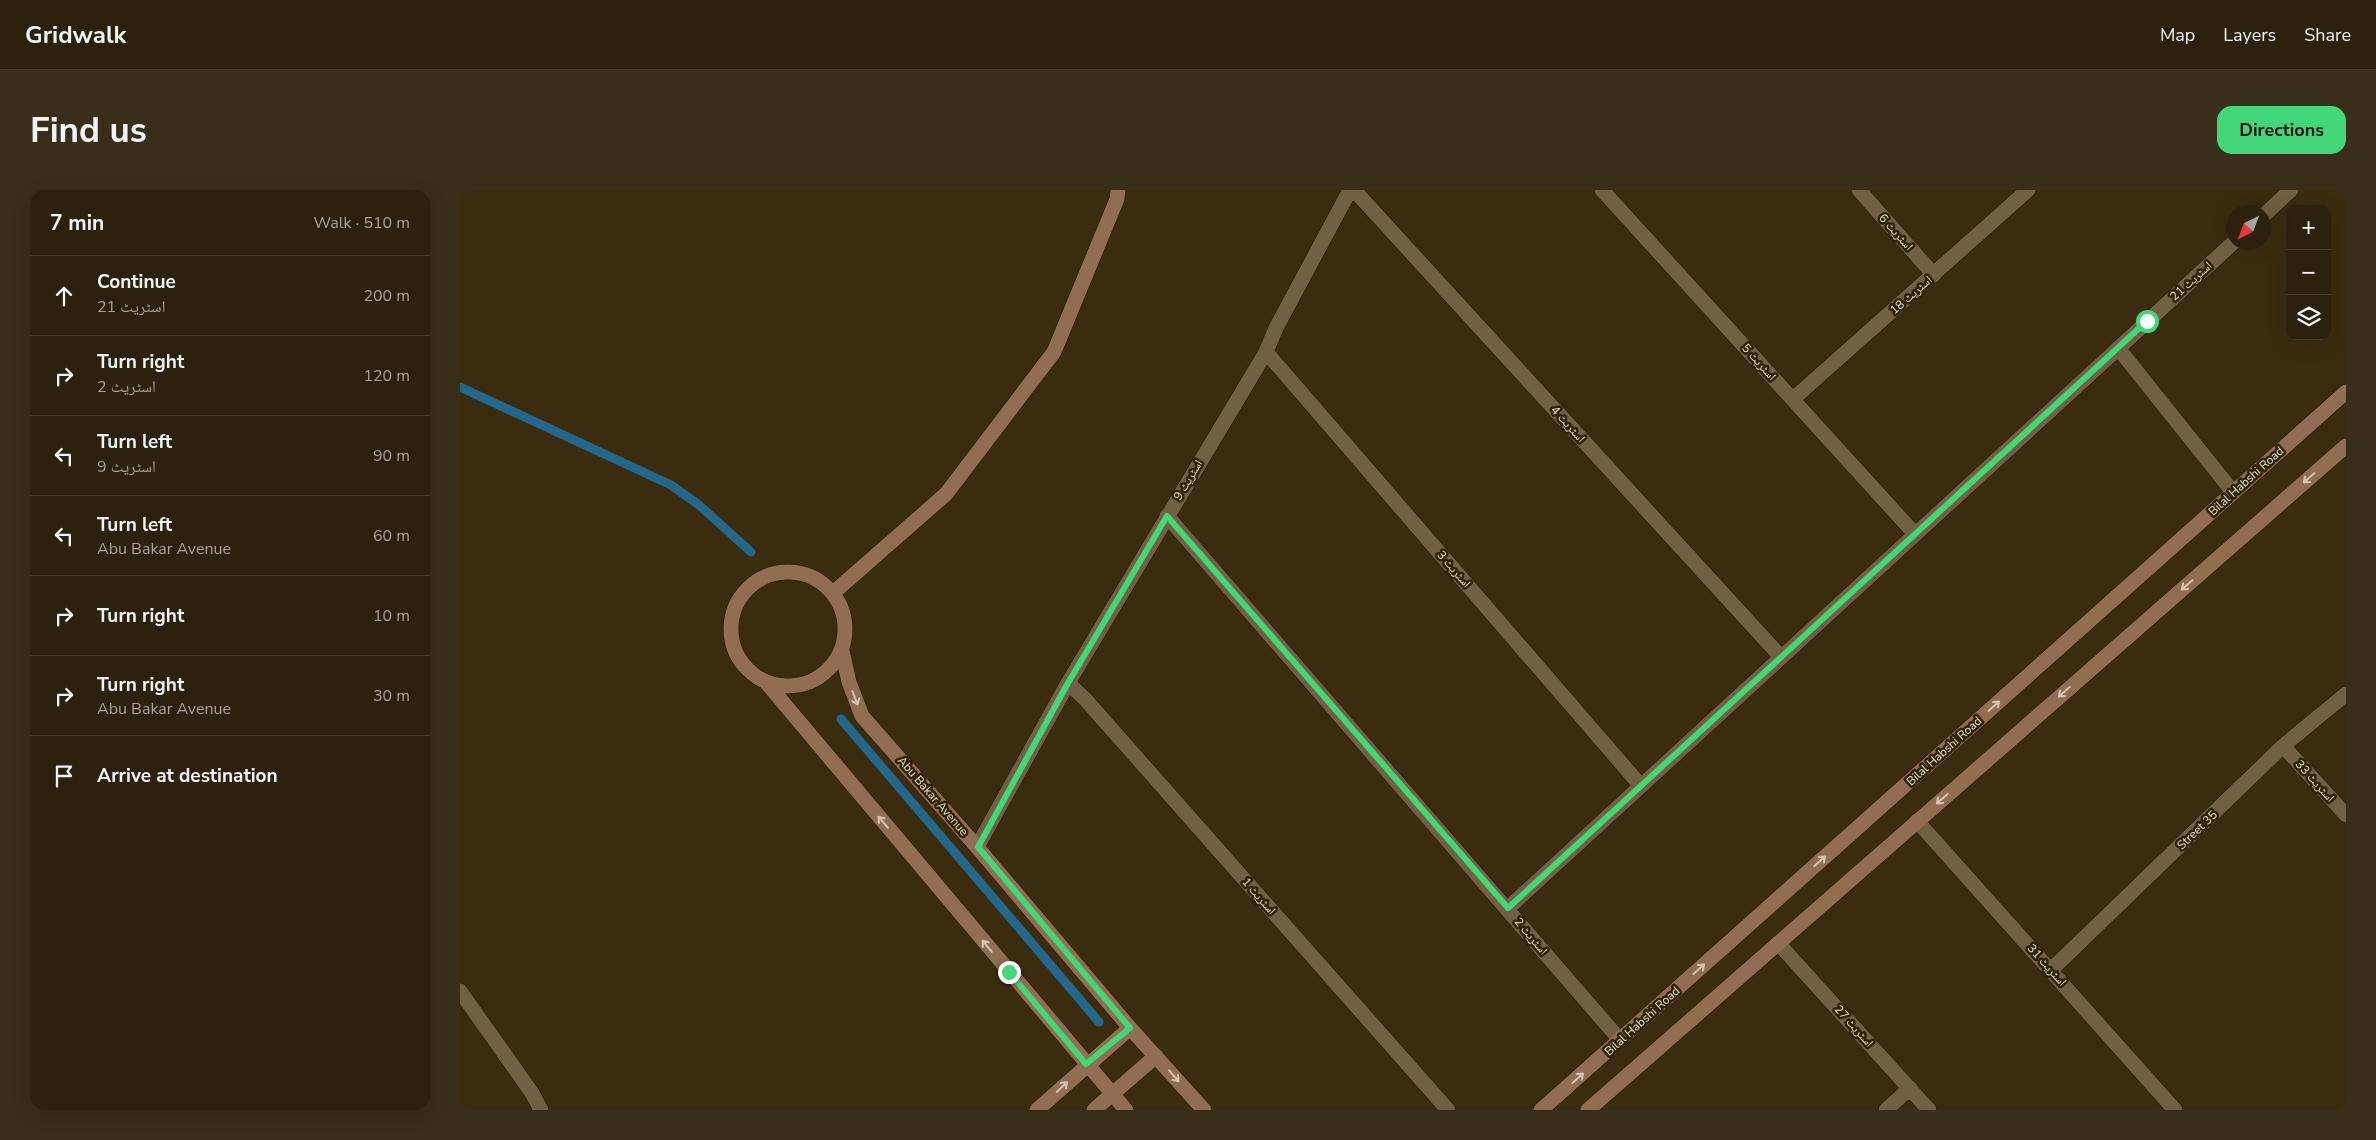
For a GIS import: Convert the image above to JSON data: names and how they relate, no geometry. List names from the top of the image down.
{
  "streets": {
    "street": [
      "اسٹریٹ 6",
      "اسٹریٹ 21",
      "اسٹریٹ 18",
      "اسٹریٹ 5",
      "اسٹریٹ 4",
      "اسٹریٹ 9",
      "Bilal Habshi Road",
      "اسٹریٹ 3",
      "اسٹریٹ 33",
      "Abu Bakar Avenue",
      "Street 35",
      "اسٹریٹ 1",
      "اسٹریٹ 2",
      "اسٹریٹ 31",
      "اسٹریٹ 27"
    ]
  },
  "crossings": [
    ["اسٹریٹ 6", "اسٹریٹ 18"],
    ["اسٹریٹ 21", "اسٹریٹ 5"],
    ["اسٹریٹ 21", "اسٹریٹ 4"],
    ["اسٹریٹ 21", "اسٹریٹ 3"],
    ["اسٹریٹ 21", "اسٹریٹ 2"],
    ["اسٹریٹ 18", "اسٹریٹ 5"],
    ["اسٹریٹ 4", "اسٹریٹ 9"],
    ["اسٹریٹ 9", "اسٹریٹ 3"],
    ["اسٹریٹ 9", "Abu Bakar Avenue"],
    ["اسٹریٹ 9", "اسٹریٹ 1"],
    ["اسٹریٹ 9", "اسٹریٹ 2"],
    ["Bilal Habshi Road", "اسٹریٹ 2"],
    ["اسٹریٹ 33", "Street 35"],
    ["Street 35", "اسٹریٹ 31"]
  ],
  "north": "bottom left",
  "page": {
    "header": "Gridwalk",
    "nav": ["Map", "Layers", "Share"],
    "buttons": "Directions",
    "title": "Find us",
    "heading": ["7 min", "Walk · 510 m"],
    "map_buttons": ["+", "−"],
    "list": [
      ["Continue", "اسٹریٹ 21", "200 m"],
      ["Turn right", "اسٹریٹ 2", "120 m"],
      ["Turn left", "اسٹریٹ 9", "90 m"],
      ["Turn left", "Abu Bakar Avenue", "60 m"],
      ["Turn right", "10 m"],
      ["Turn right", "Abu Bakar Avenue", "30 m"],
      "Arrive at destination"
    ]
  }
}
